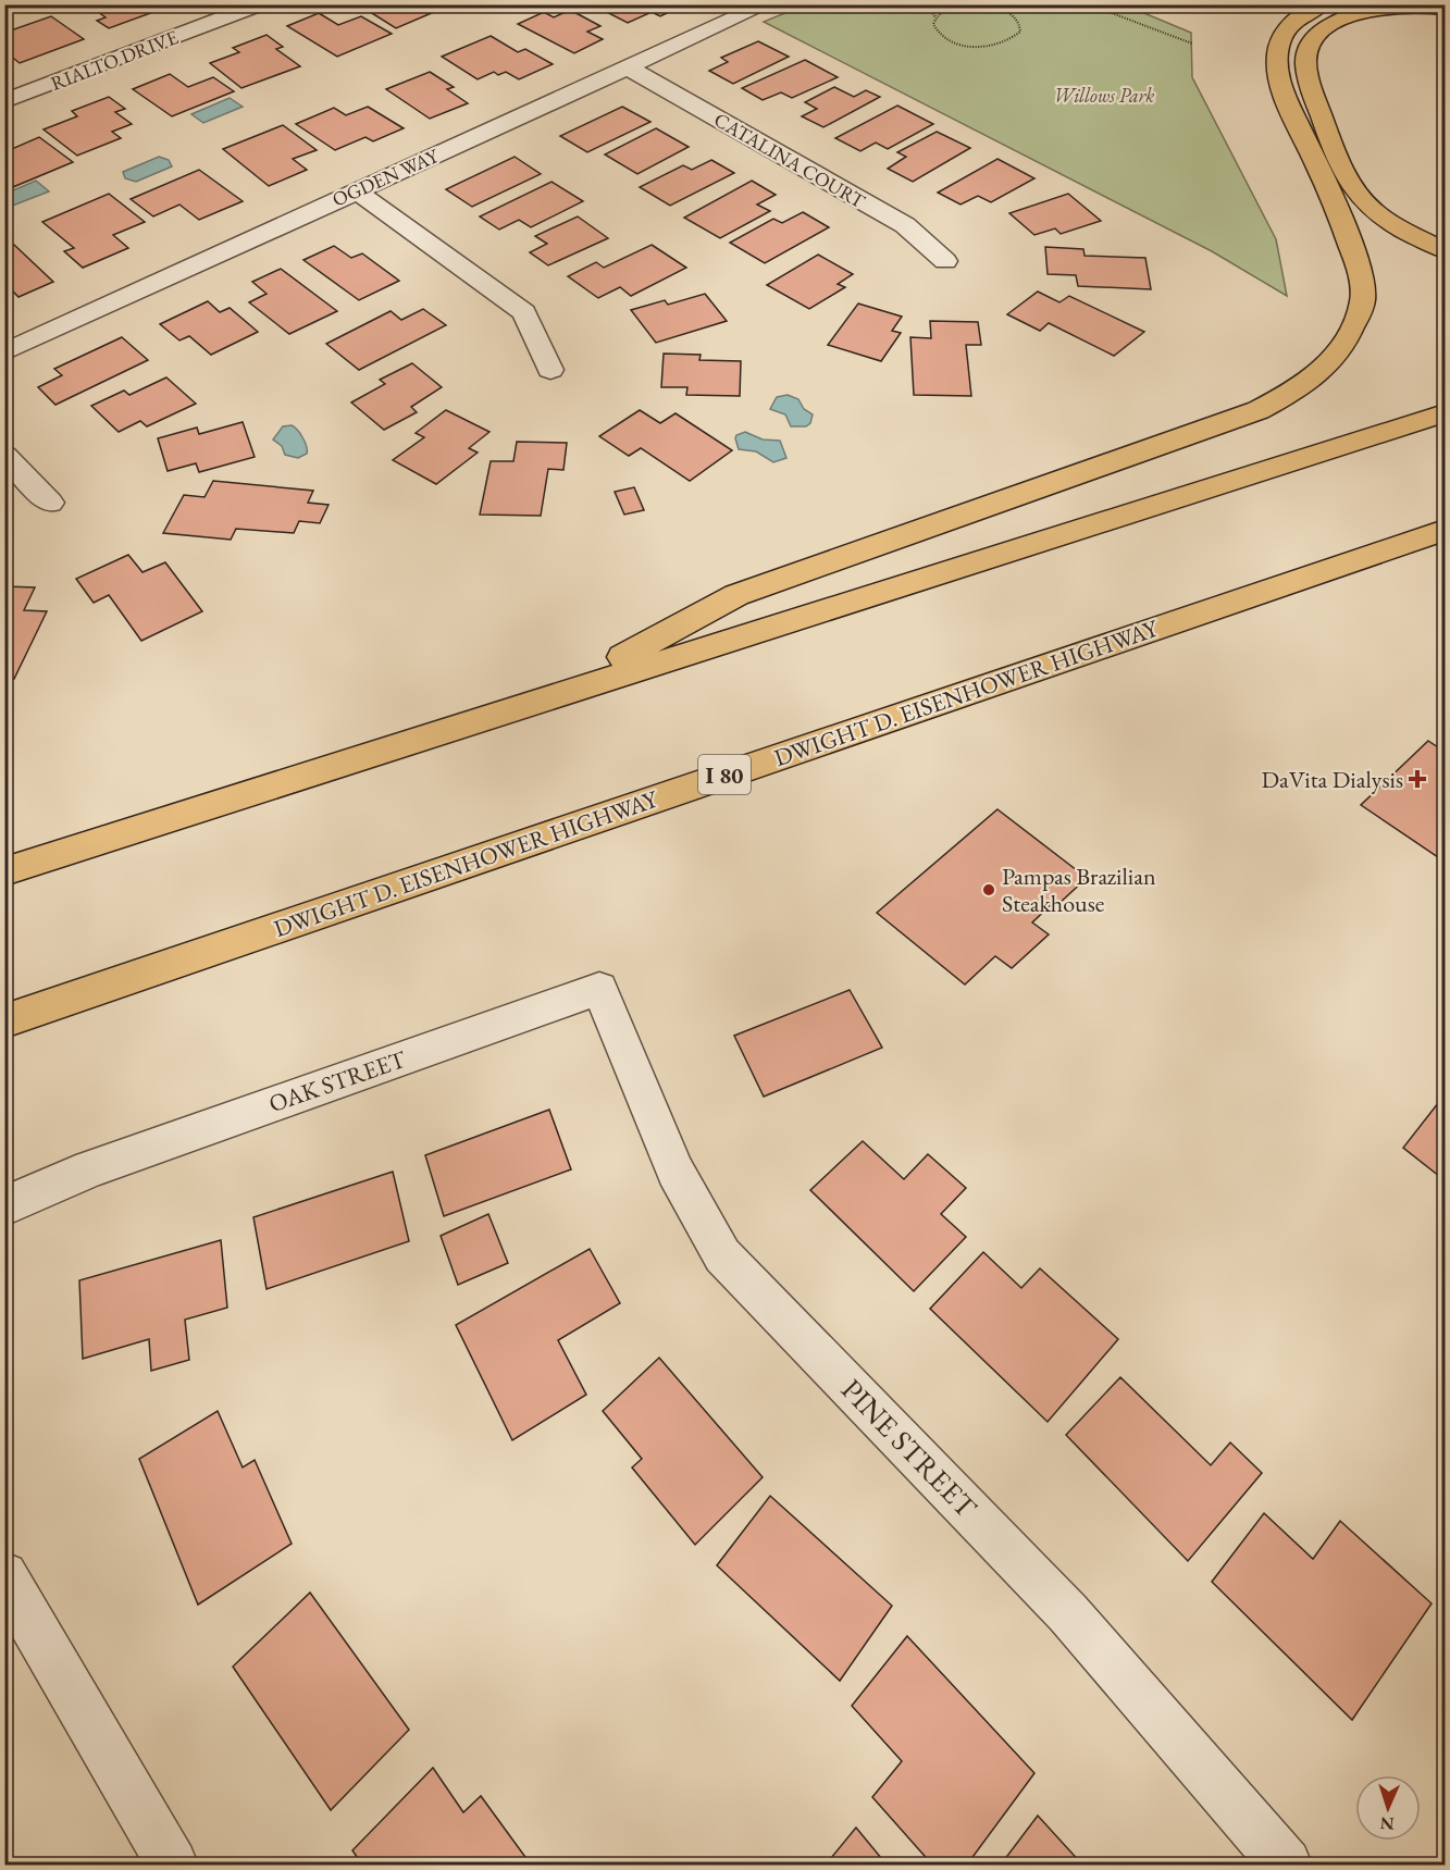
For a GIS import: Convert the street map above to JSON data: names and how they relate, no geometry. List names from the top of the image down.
{
  "streets": {
    "highway": ["DWIGHT D. EISENHOWER HIGHWAY", "I 80"],
    "street": [
      "RIALTO DRIVE",
      "CATALINA COURT",
      "OGDEN WAY",
      "OAK STREET",
      "PINE STREET"
    ]
  },
  "crossings": [
    ["CATALINA COURT", "OGDEN WAY"],
    ["OAK STREET", "PINE STREET"]
  ],
  "parks": ["Willows Park"],
  "places": {
    "health": ["DaVita Dialysis"],
    "other": ["Pampas Brazilian Steakhouse"]
  },
  "north": "bottom"
}
